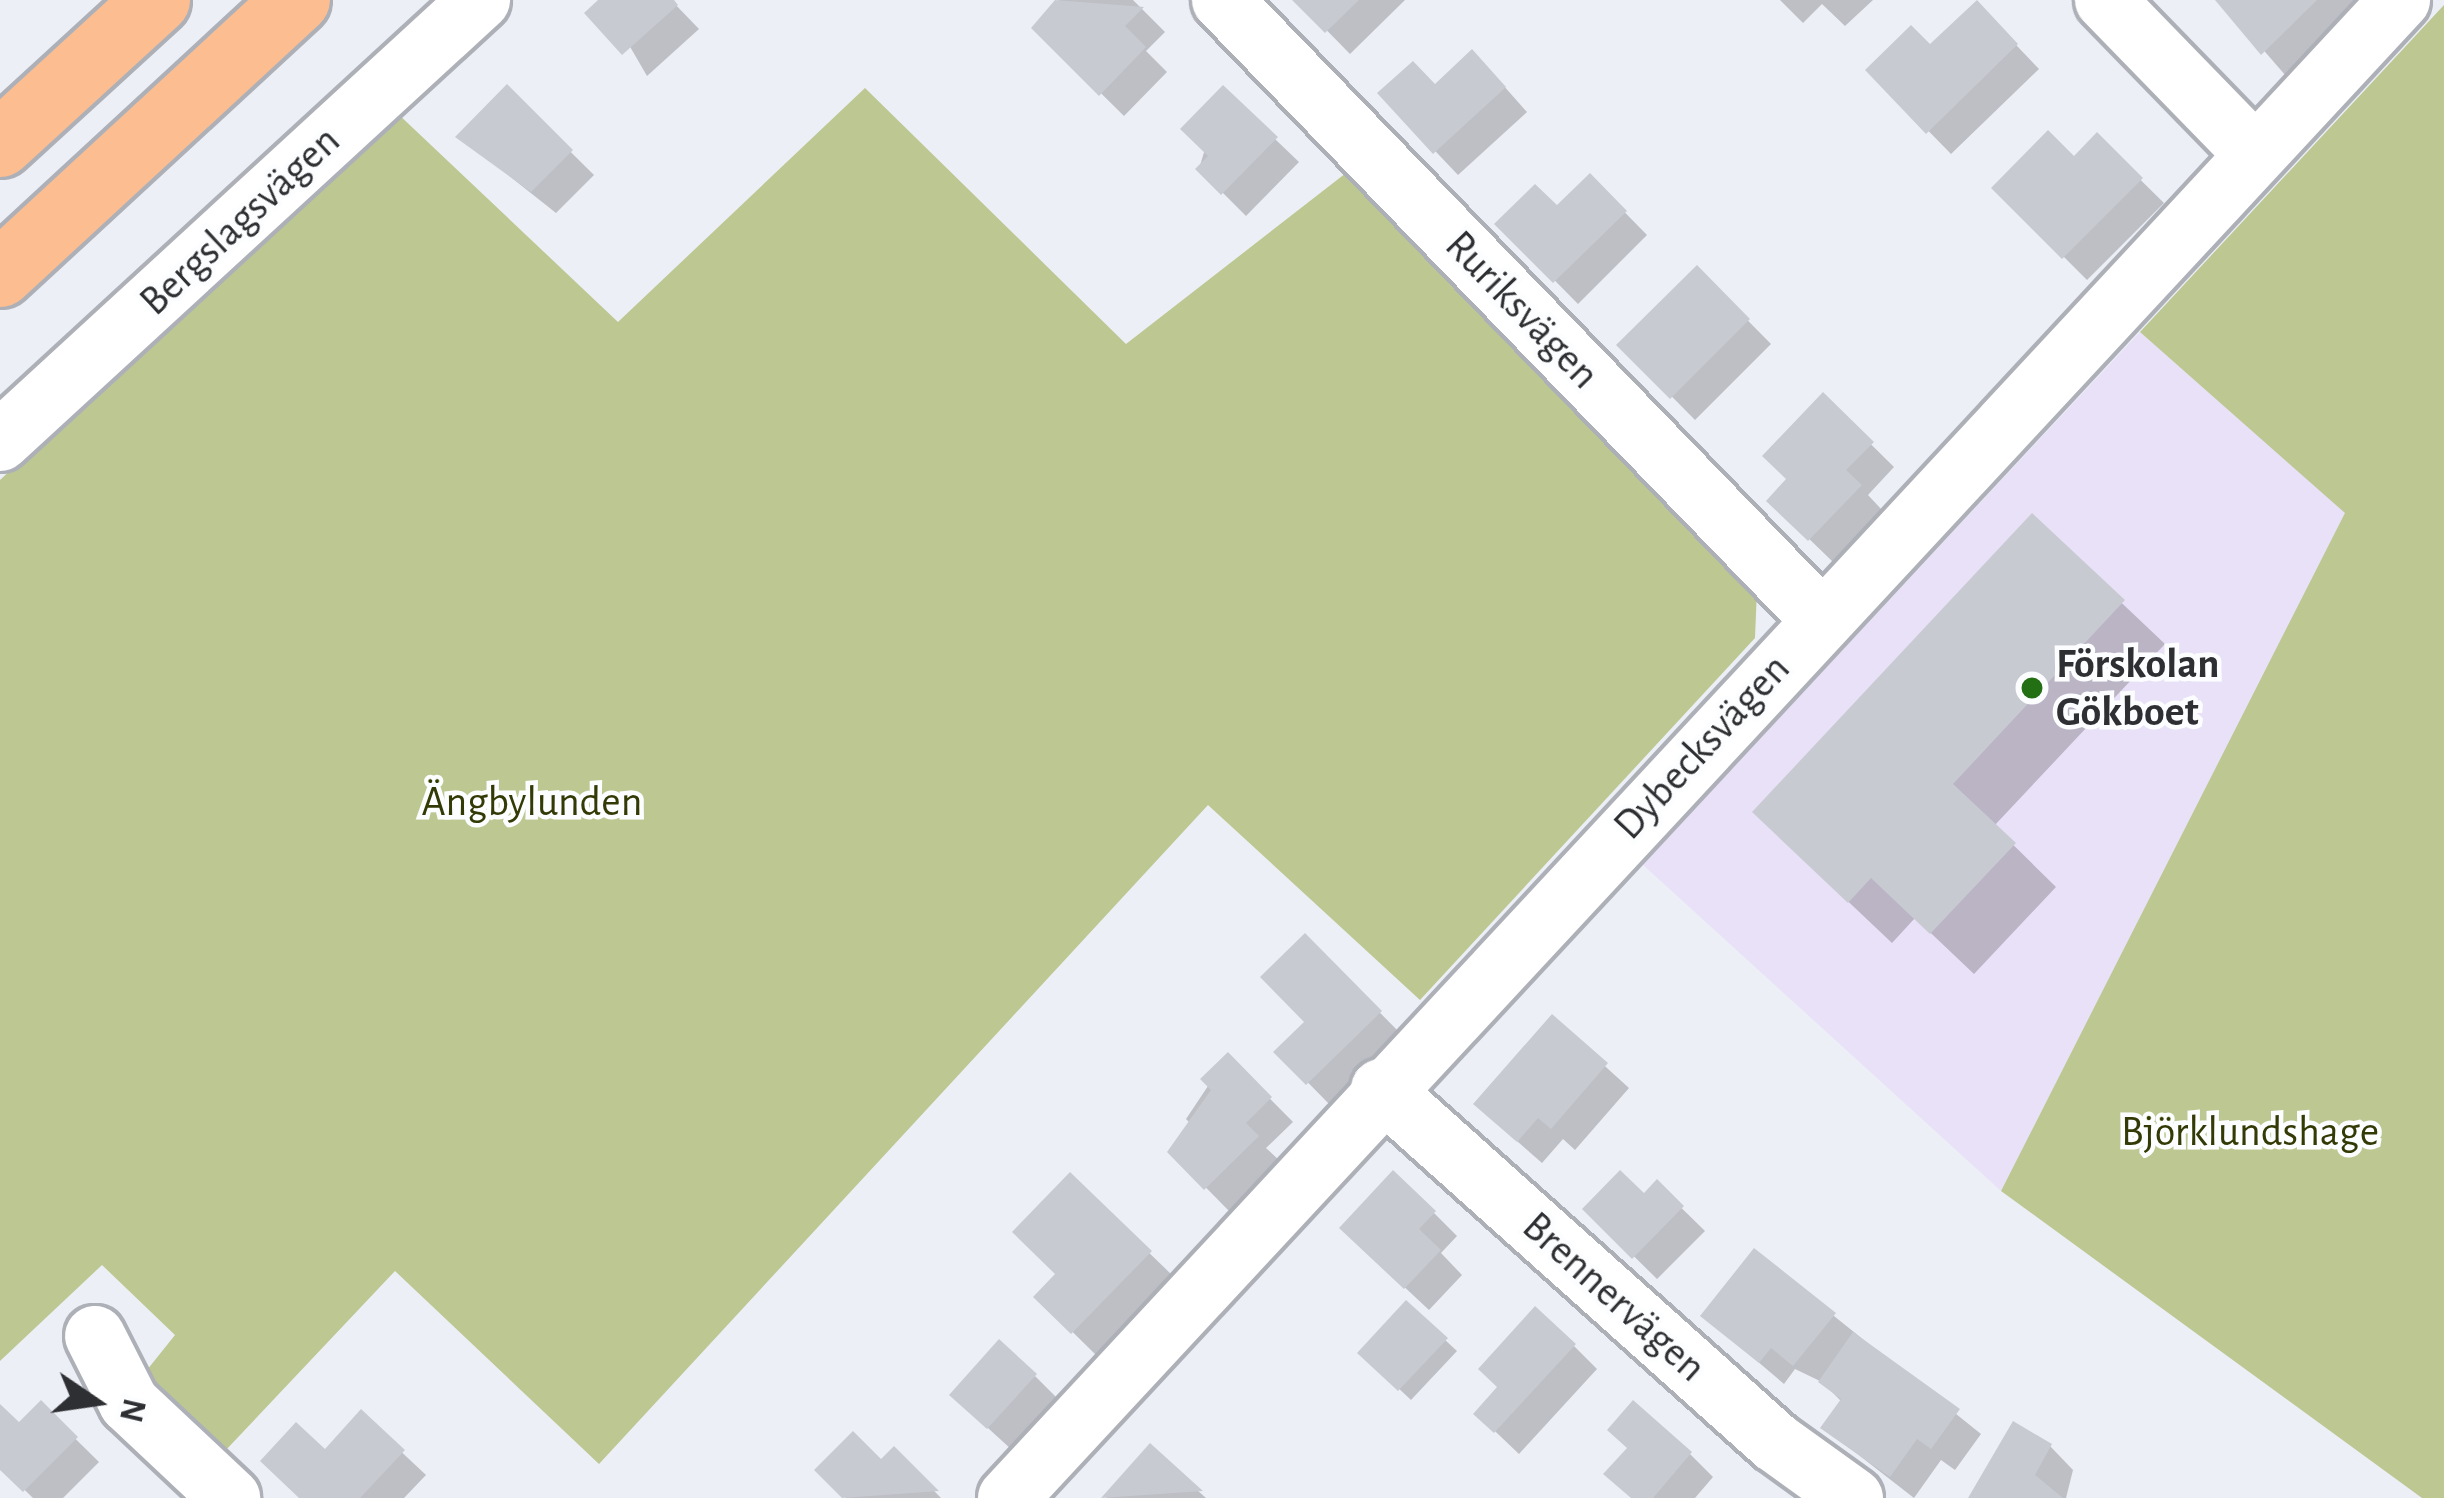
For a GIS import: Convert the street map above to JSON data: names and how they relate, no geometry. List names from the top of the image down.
{
  "streets": {
    "street": [
      "Bergslagsvägen",
      "Ruriksvägen",
      "Dybecksvägen",
      "Brennervägen"
    ]
  },
  "crossings": [
    ["Ruriksvägen", "Dybecksvägen"],
    ["Dybecksvägen", "Brennervägen"]
  ],
  "parks": ["Ängbylunden", "Björklundshage"],
  "places": ["Förskolan Gökboet"],
  "north": "right"
}
